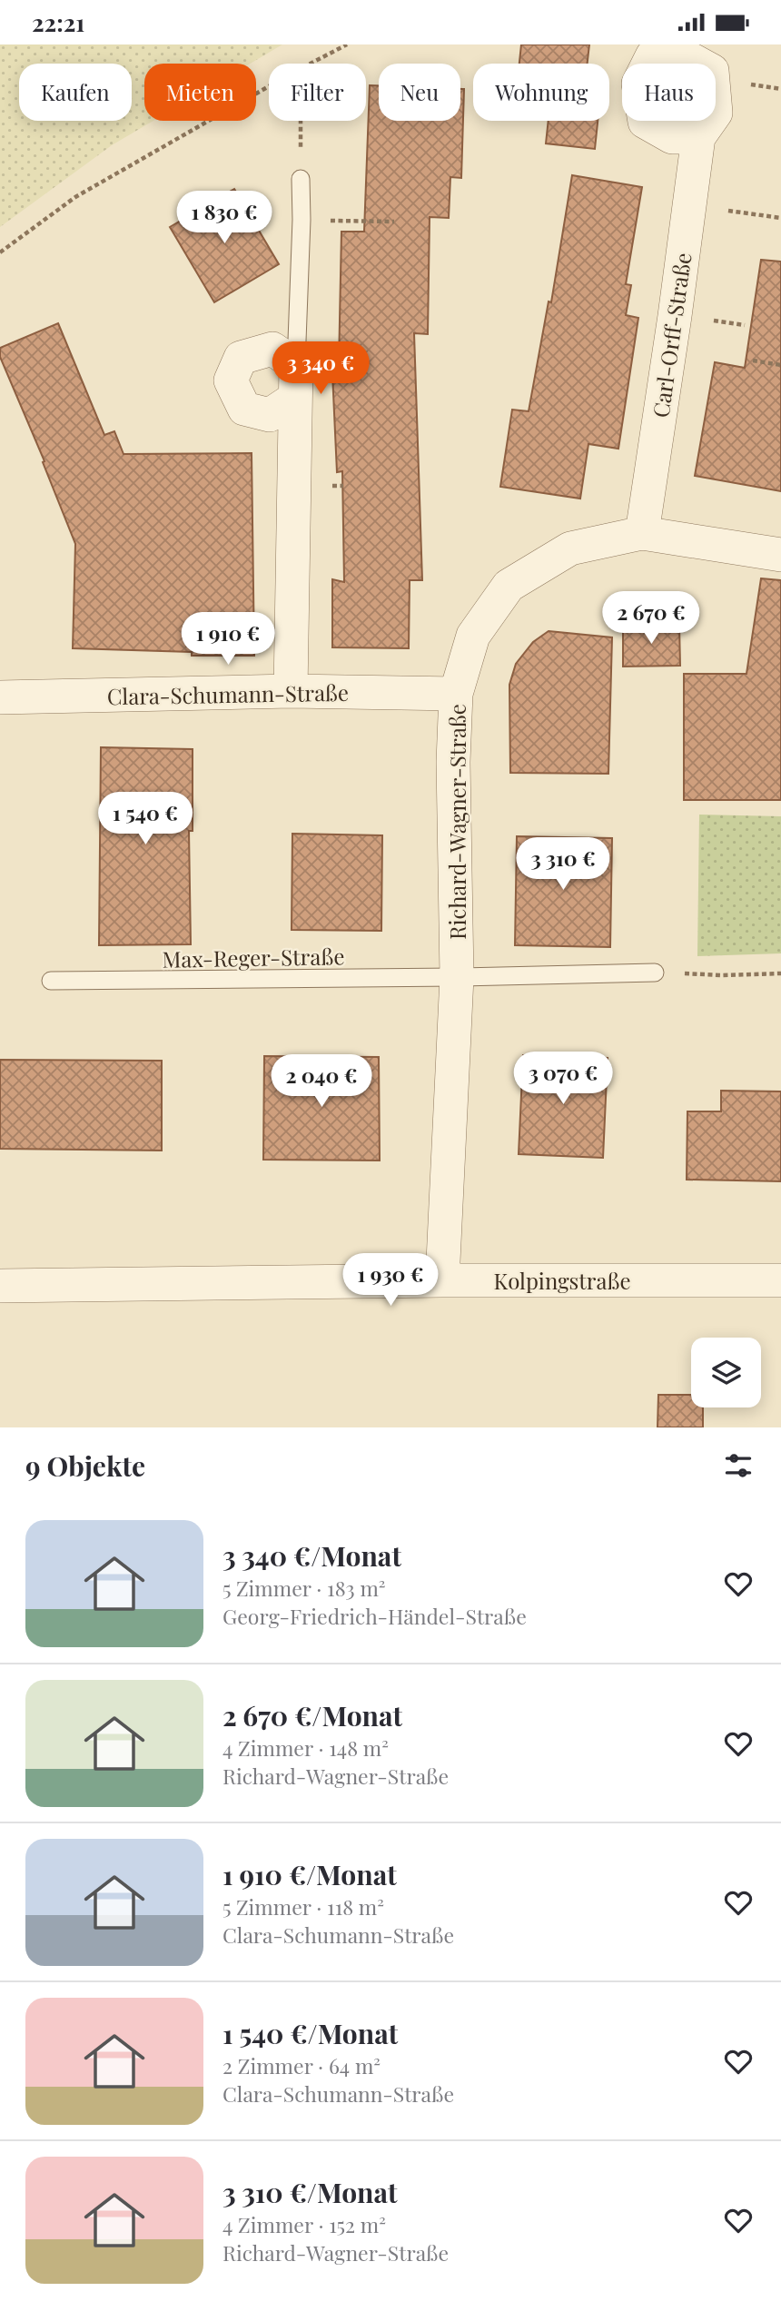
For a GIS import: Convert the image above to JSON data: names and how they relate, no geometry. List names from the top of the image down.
{
  "streets": {
    "street": [
      "Carl-Orff-Straße",
      "Clara-Schumann-Straße",
      "Richard-Wagner-Straße",
      "Kolpingstraße"
    ],
    "lane": ["Max-Reger-Straße"]
  },
  "crossings": [
    ["Carl-Orff-Straße", "Richard-Wagner-Straße"],
    ["Clara-Schumann-Straße", "Richard-Wagner-Straße"],
    ["Richard-Wagner-Straße", "Max-Reger-Straße"],
    ["Richard-Wagner-Straße", "Kolpingstraße"]
  ],
  "page": {
    "status": "22:21",
    "chip": [
      "Kaufen",
      "Mieten",
      "Filter",
      "Neu",
      "Wohnung",
      "Haus"
    ],
    "price": [
      "1 830 €",
      "3 340 €",
      "2 670 €",
      "1 910 €",
      "1 540 €",
      "3 310 €",
      "3 070 €",
      "2 040 €",
      "1 930 €"
    ],
    "heading": "9 Objekte",
    "list": [
      {
        "name": "3 340 €/Monat",
        "note": "5 Zimmer · 183 m² · Georg-Friedrich-Händel-Straße"
      },
      {
        "name": "2 670 €/Monat",
        "note": "4 Zimmer · 148 m² · Richard-Wagner-Straße"
      },
      {
        "name": "1 910 €/Monat",
        "note": "5 Zimmer · 118 m² · Clara-Schumann-Straße"
      },
      {
        "name": "1 540 €/Monat",
        "note": "2 Zimmer · 64 m² · Clara-Schumann-Straße"
      },
      {
        "name": "3 310 €/Monat",
        "note": "4 Zimmer · 152 m² · Richard-Wagner-Straße"
      }
    ]
  }
}
